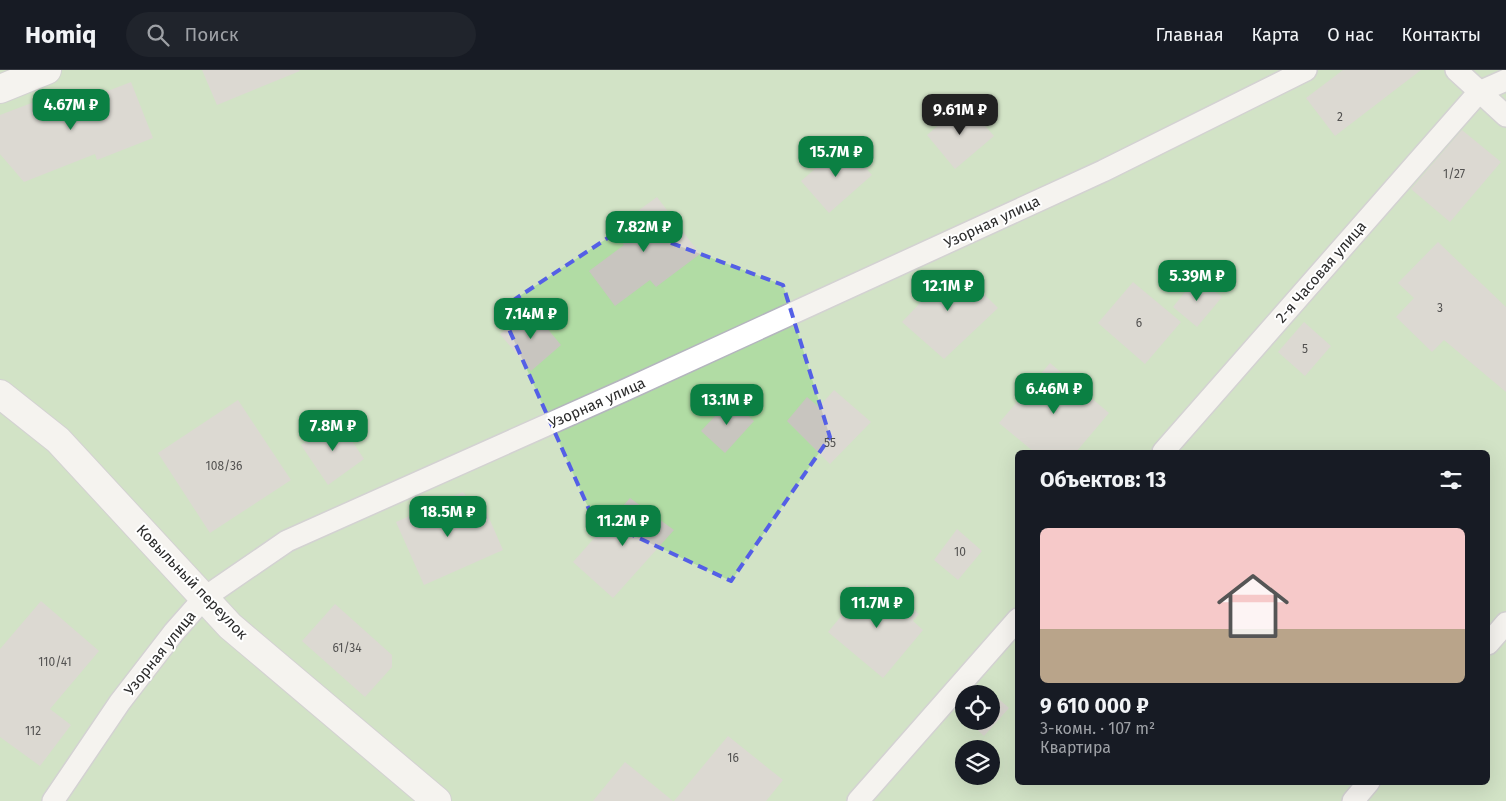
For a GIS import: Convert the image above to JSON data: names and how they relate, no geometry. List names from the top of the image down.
{
  "streets": {
    "street": ["Ковыльный переулок"],
    "lane": ["Узорная улица", "2-я Часовая улица"]
  },
  "crossings": [
    ["Узорная улица", "Ковыльный переулок"]
  ],
  "house_numbers": [
    "2",
    "1/27",
    "3",
    "6",
    "5",
    "55",
    "108/36",
    "10",
    "61/34",
    "110/41",
    "112",
    "16"
  ],
  "page": {
    "header": "Homiq",
    "search": "Поиск",
    "nav": [
      "Главная",
      "Карта",
      "О нас",
      "Контакты"
    ],
    "price": [
      "4.67M ₽",
      "9.61M ₽",
      "15.7M ₽",
      "7.82M ₽",
      "5.39M ₽",
      "12.1M ₽",
      "7.14M ₽",
      "6.46M ₽",
      "13.1M ₽",
      "7.8M ₽",
      "18.5M ₽",
      "11.2M ₽",
      "11.7M ₽"
    ],
    "heading": "Объектов: 13",
    "list": [
      {
        "name": "9 610 000 ₽",
        "note": "3-комн. · 107 m² · Квартира"
      }
    ]
  }
}
